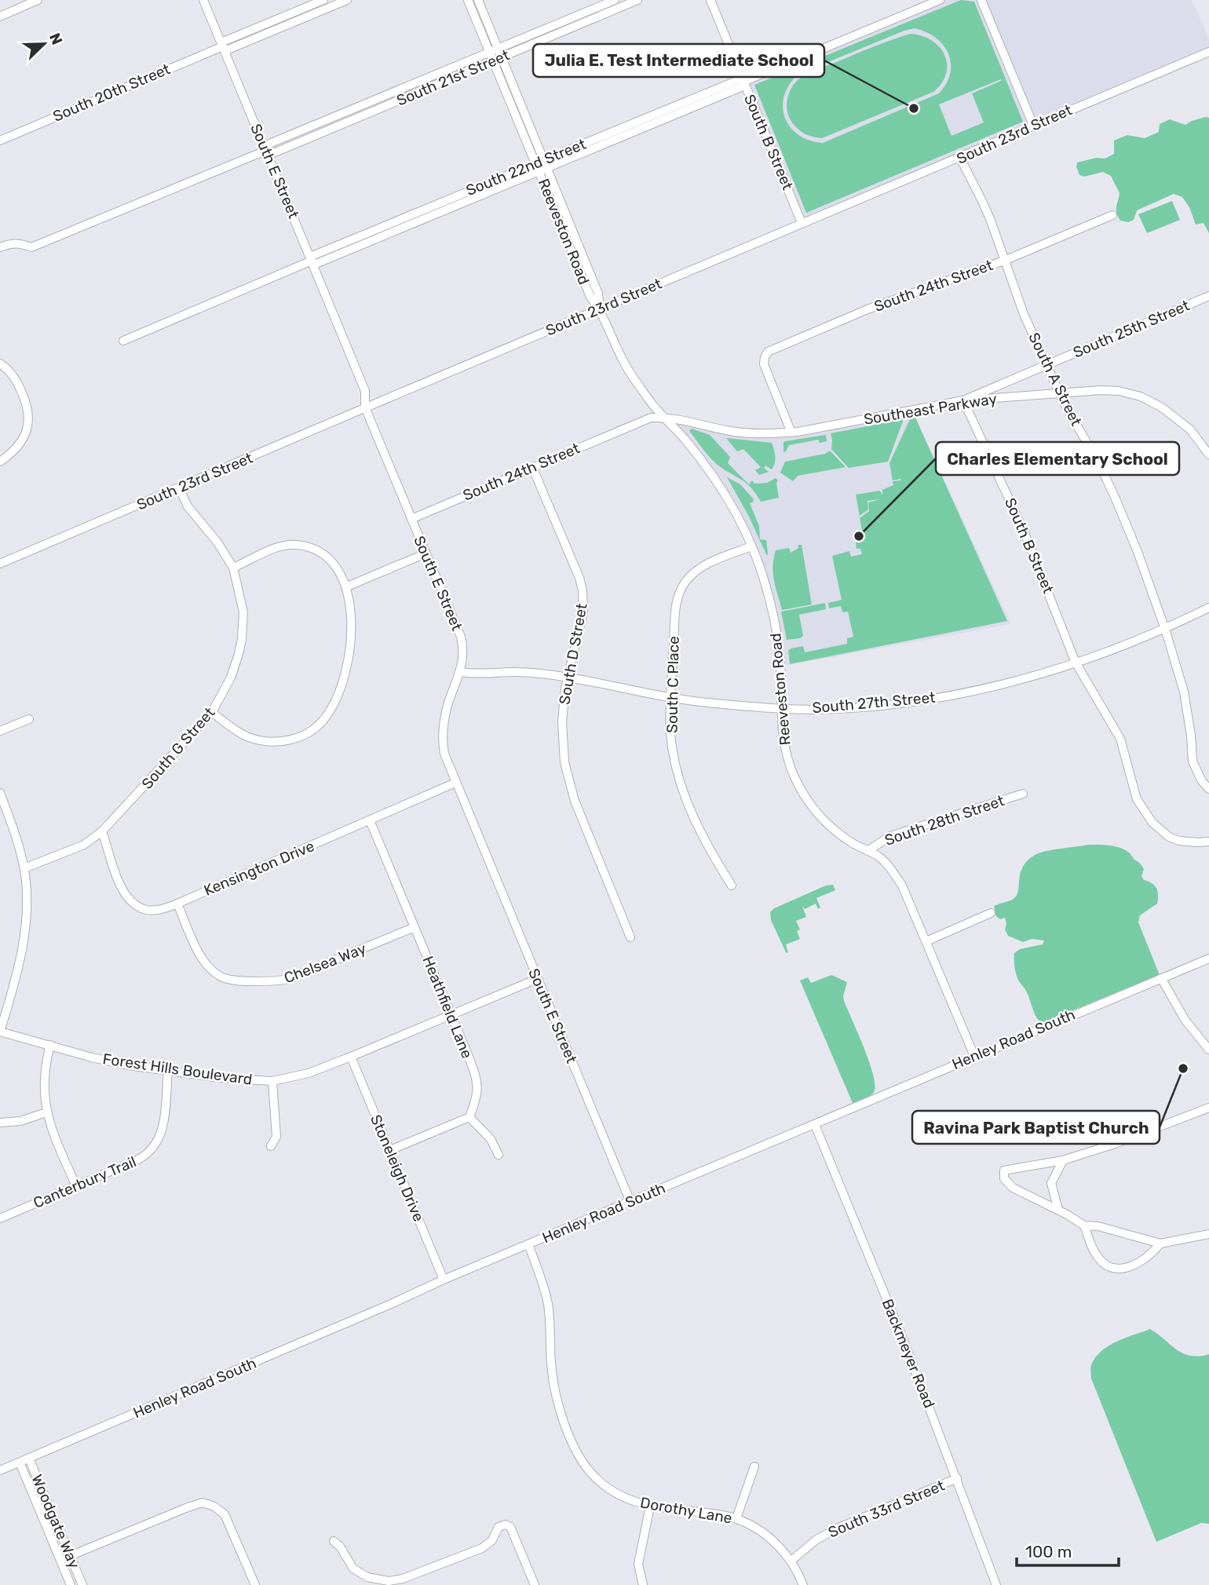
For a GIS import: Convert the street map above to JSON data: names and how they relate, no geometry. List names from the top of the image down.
{
  "streets": {
    "street": [
      "South 21st Street",
      "South 20th Street",
      "South 23rd Street",
      "South B Street",
      "South 22nd Street",
      "South E Street",
      "Reeveston Road",
      "South 24th Street",
      "South 25th Street",
      "South A Street",
      "Southeast Parkway",
      "South D Street",
      "South C Place",
      "South 27th Street",
      "South G Street",
      "South 28th Street",
      "Kensington Drive",
      "Chelsea Way",
      "Heathfield Lane",
      "Henley Road South",
      "Forest Hills Boulevard",
      "Stoneleigh Drive",
      "Canterbury Trail",
      "Backmeyer Road",
      "South 33rd Street",
      "Dorothy Lane",
      "Woodgate Way"
    ]
  },
  "crossings": [
    ["South 21st Street", "South E Street"],
    ["South 21st Street", "Reeveston Road"],
    ["South 20th Street", "South E Street"],
    ["South 23rd Street", "South B Street"],
    ["South 23rd Street", "South E Street"],
    ["South 23rd Street", "Reeveston Road"],
    ["South 23rd Street", "South A Street"],
    ["South 23rd Street", "South G Street"],
    ["South B Street", "South 22nd Street"],
    ["South B Street", "South 25th Street"],
    ["South B Street", "Southeast Parkway"],
    ["South B Street", "South 27th Street"],
    ["South 22nd Street", "South E Street"],
    ["South 22nd Street", "Reeveston Road"],
    ["South E Street", "South 24th Street"],
    ["South E Street", "South 27th Street"],
    ["South E Street", "Kensington Drive"],
    ["South E Street", "Henley Road South"],
    ["South E Street", "Forest Hills Boulevard"],
    ["Reeveston Road", "South 24th Street"],
    ["Reeveston Road", "Southeast Parkway"],
    ["Reeveston Road", "South C Place"],
    ["Reeveston Road", "South 27th Street"],
    ["Reeveston Road", "South 28th Street"],
    ["Reeveston Road", "Henley Road South"],
    ["South 24th Street", "South A Street"],
    ["South 24th Street", "Southeast Parkway"],
    ["South 24th Street", "South D Street"],
    ["South 25th Street", "South A Street"],
    ["South 25th Street", "Southeast Parkway"],
    ["South A Street", "Southeast Parkway"],
    ["South A Street", "South 27th Street"],
    ["South D Street", "South 27th Street"],
    ["South C Place", "South 27th Street"],
    ["South G Street", "Kensington Drive"],
    ["Kensington Drive", "Chelsea Way"],
    ["Kensington Drive", "Heathfield Lane"],
    ["Chelsea Way", "Heathfield Lane"],
    ["Heathfield Lane", "Forest Hills Boulevard"],
    ["Henley Road South", "Stoneleigh Drive"],
    ["Henley Road South", "Backmeyer Road"],
    ["Henley Road South", "Dorothy Lane"],
    ["Henley Road South", "Woodgate Way"],
    ["Forest Hills Boulevard", "Stoneleigh Drive"],
    ["Forest Hills Boulevard", "Canterbury Trail"],
    ["Backmeyer Road", "South 33rd Street"],
    ["South 33rd Street", "Dorothy Lane"]
  ],
  "places": ["Julia E. Test Intermediate School", "Charles Elementary School", "Ravina Park Baptist Church"],
  "scale_bar": "100 m",
  "north": "top right"
}
